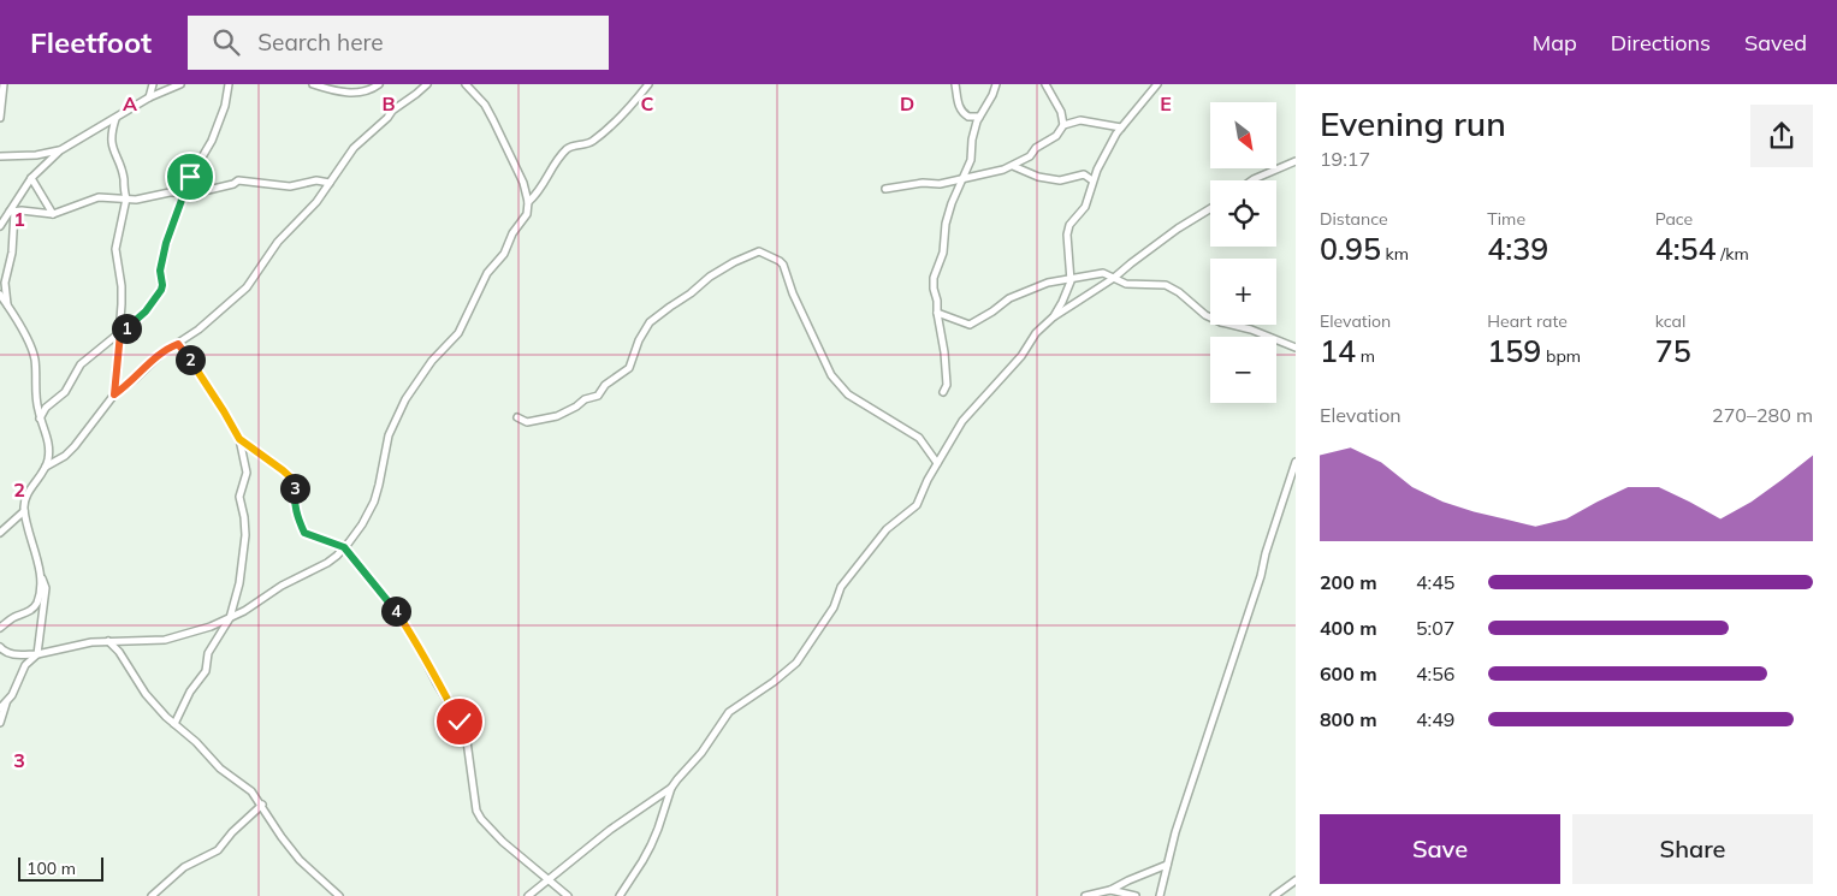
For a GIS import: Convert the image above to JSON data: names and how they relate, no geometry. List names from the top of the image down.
{
  "scale_bar": "100 m",
  "north": "bottom right",
  "page": {
    "header": "Fleetfoot",
    "search": "Search here",
    "nav": ["Map", "Directions", "Saved"],
    "heading": ["Evening run", "19:17"],
    "map_buttons": ["+", "−"],
    "stats": [
      ["Distance", "0.95 km"],
      ["Time", "4:39"],
      ["Pace", "4:54 /km"],
      ["Elevation", "14 m"],
      ["Heart rate", "159 bpm"],
      ["kcal", "75"]
    ],
    "pins": [
      "1",
      "2",
      "3",
      "4"
    ],
    "chart": ["Elevation", "270–280 m"],
    "list": [
      {
        "name": "200 m",
        "note": "4:45"
      },
      {
        "name": "400 m",
        "note": "5:07"
      },
      {
        "name": "600 m",
        "note": "4:56"
      },
      {
        "name": "800 m",
        "note": "4:49"
      }
    ],
    "buttons": ["Save", "Share"],
    "scale": "100 m"
  },
  "grid": {
    "columns": [
      "A",
      "B",
      "C",
      "D",
      "E"
    ],
    "rows": ["1", "2", "3"]
  }
}
